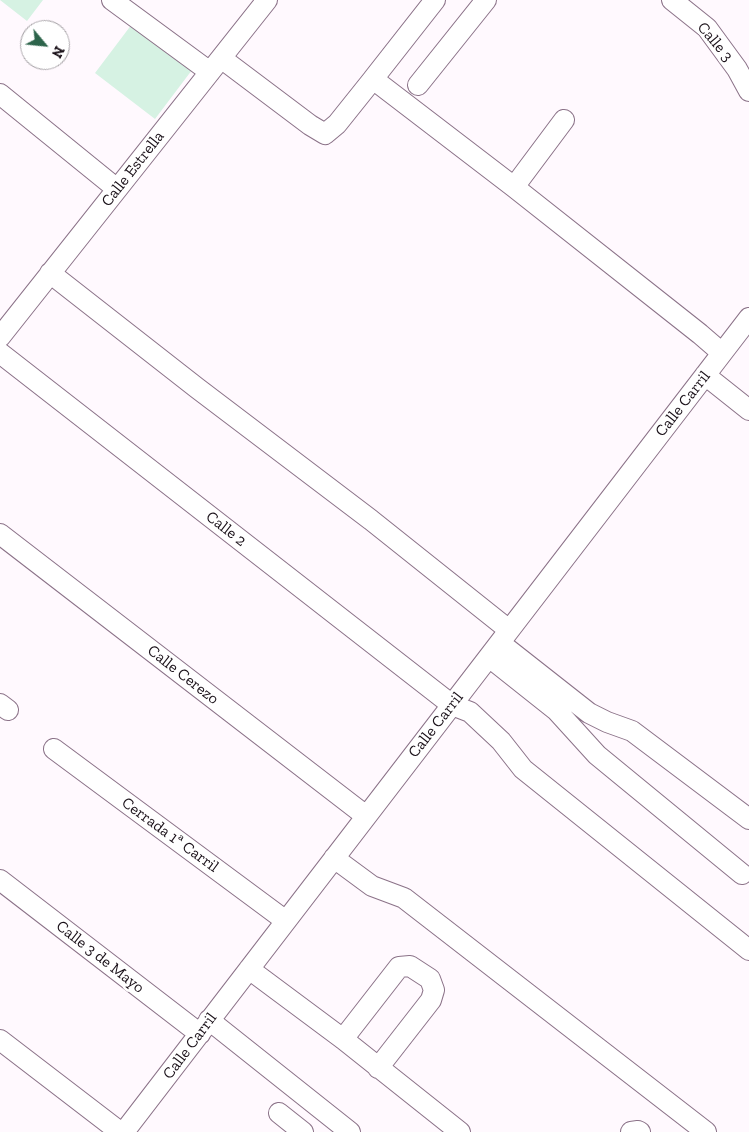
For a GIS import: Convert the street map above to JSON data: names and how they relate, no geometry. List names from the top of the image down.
{
  "streets": {
    "street": [
      "Calle 3",
      "Calle Estrella",
      "Calle Carril",
      "Calle 2",
      "Calle Cerezo",
      "Cerrada 1ª Carril",
      "Calle 3 de Mayo"
    ]
  },
  "crossings": [
    ["Calle Carril", "Calle 2"],
    ["Calle Carril", "Calle Cerezo"],
    ["Calle Carril", "Cerrada 1ª Carril"],
    ["Calle Carril", "Calle 3 de Mayo"]
  ],
  "north": "bottom right"
}
